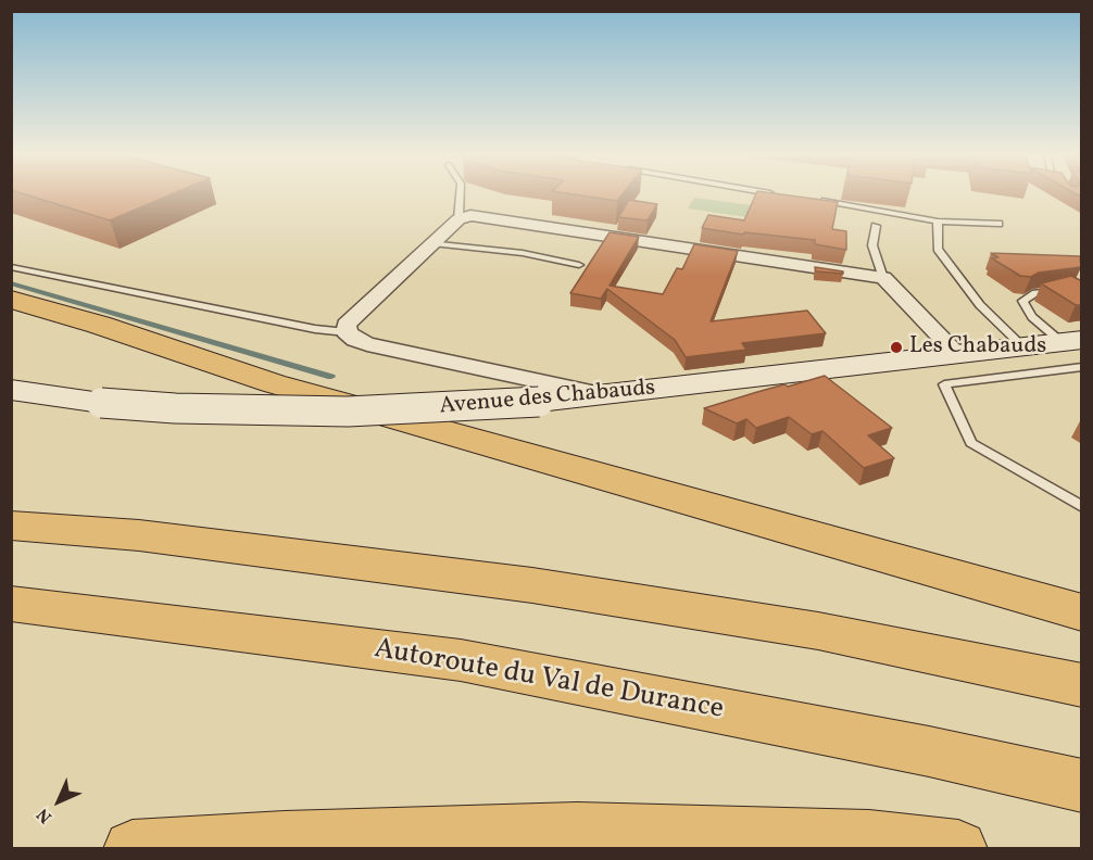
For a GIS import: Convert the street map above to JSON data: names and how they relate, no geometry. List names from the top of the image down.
{
  "streets": {
    "highway": ["Autoroute du Val de Durance"],
    "main road": ["Avenue des Chabauds"]
  },
  "places": ["Les Chabauds"],
  "north": "bottom left"
}
